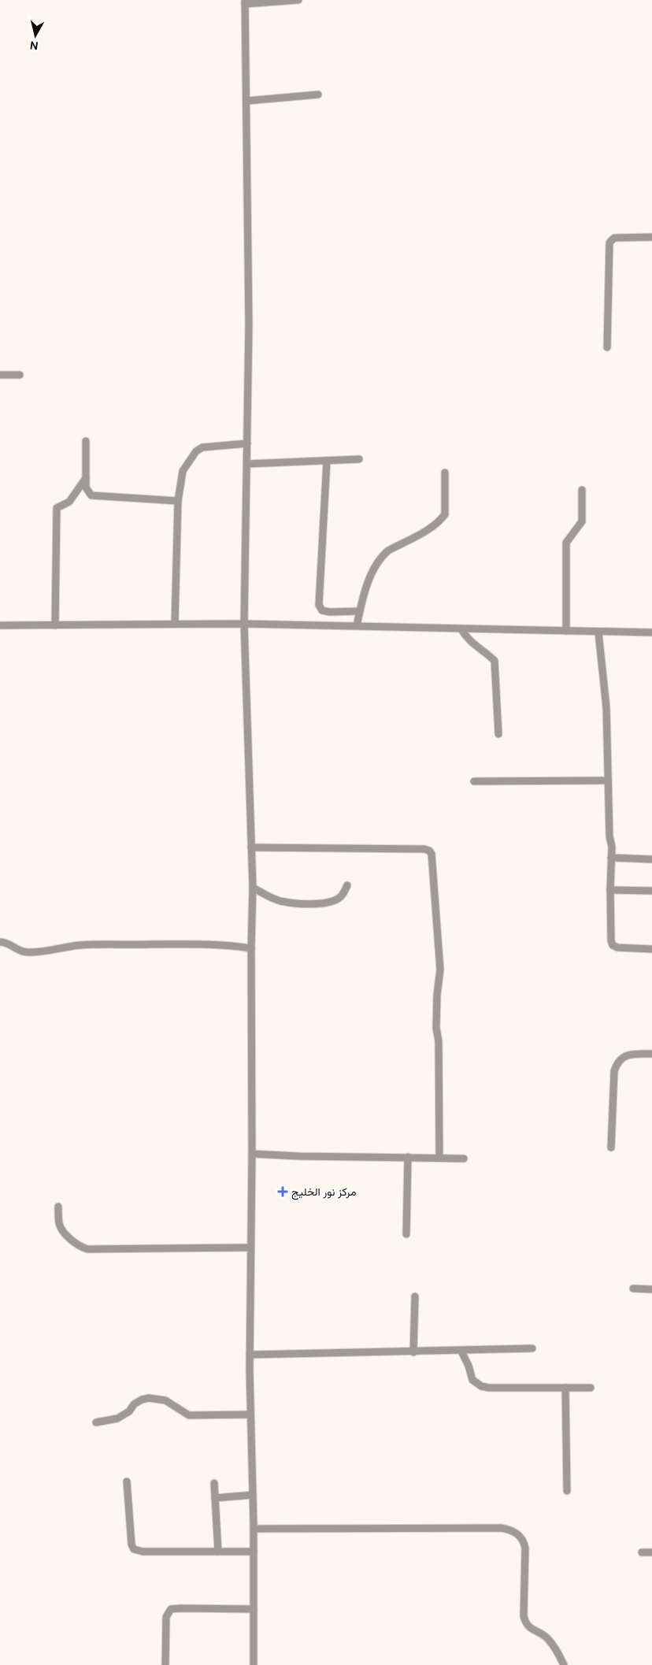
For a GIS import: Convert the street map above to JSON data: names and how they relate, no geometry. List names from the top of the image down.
{
  "places": {
    "health": ["مركز نور الخليج"]
  },
  "north": "bottom"
}
